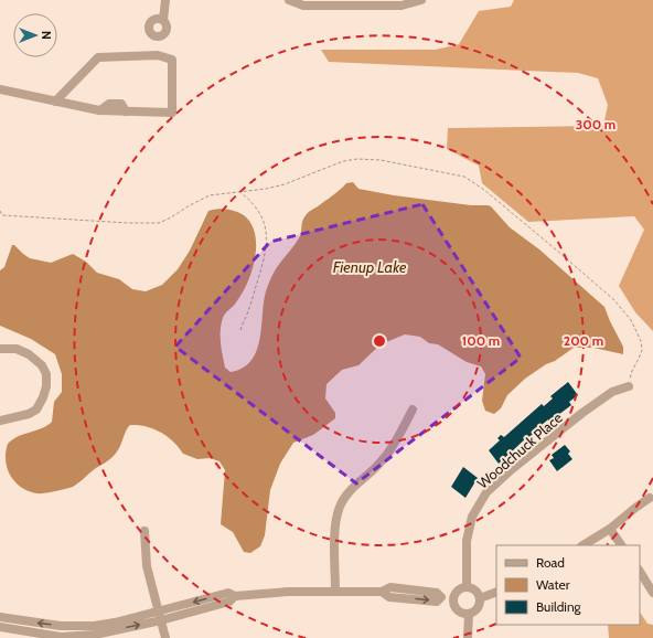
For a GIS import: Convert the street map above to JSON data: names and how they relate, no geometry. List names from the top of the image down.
{
  "streets": {
    "street": ["Woodchuck Place"]
  },
  "water": ["Fienup Lake"],
  "legend": ["Road", "Water", "Building"],
  "north": "right",
  "rings": ["300 m", "100 m", "200 m"]
}
